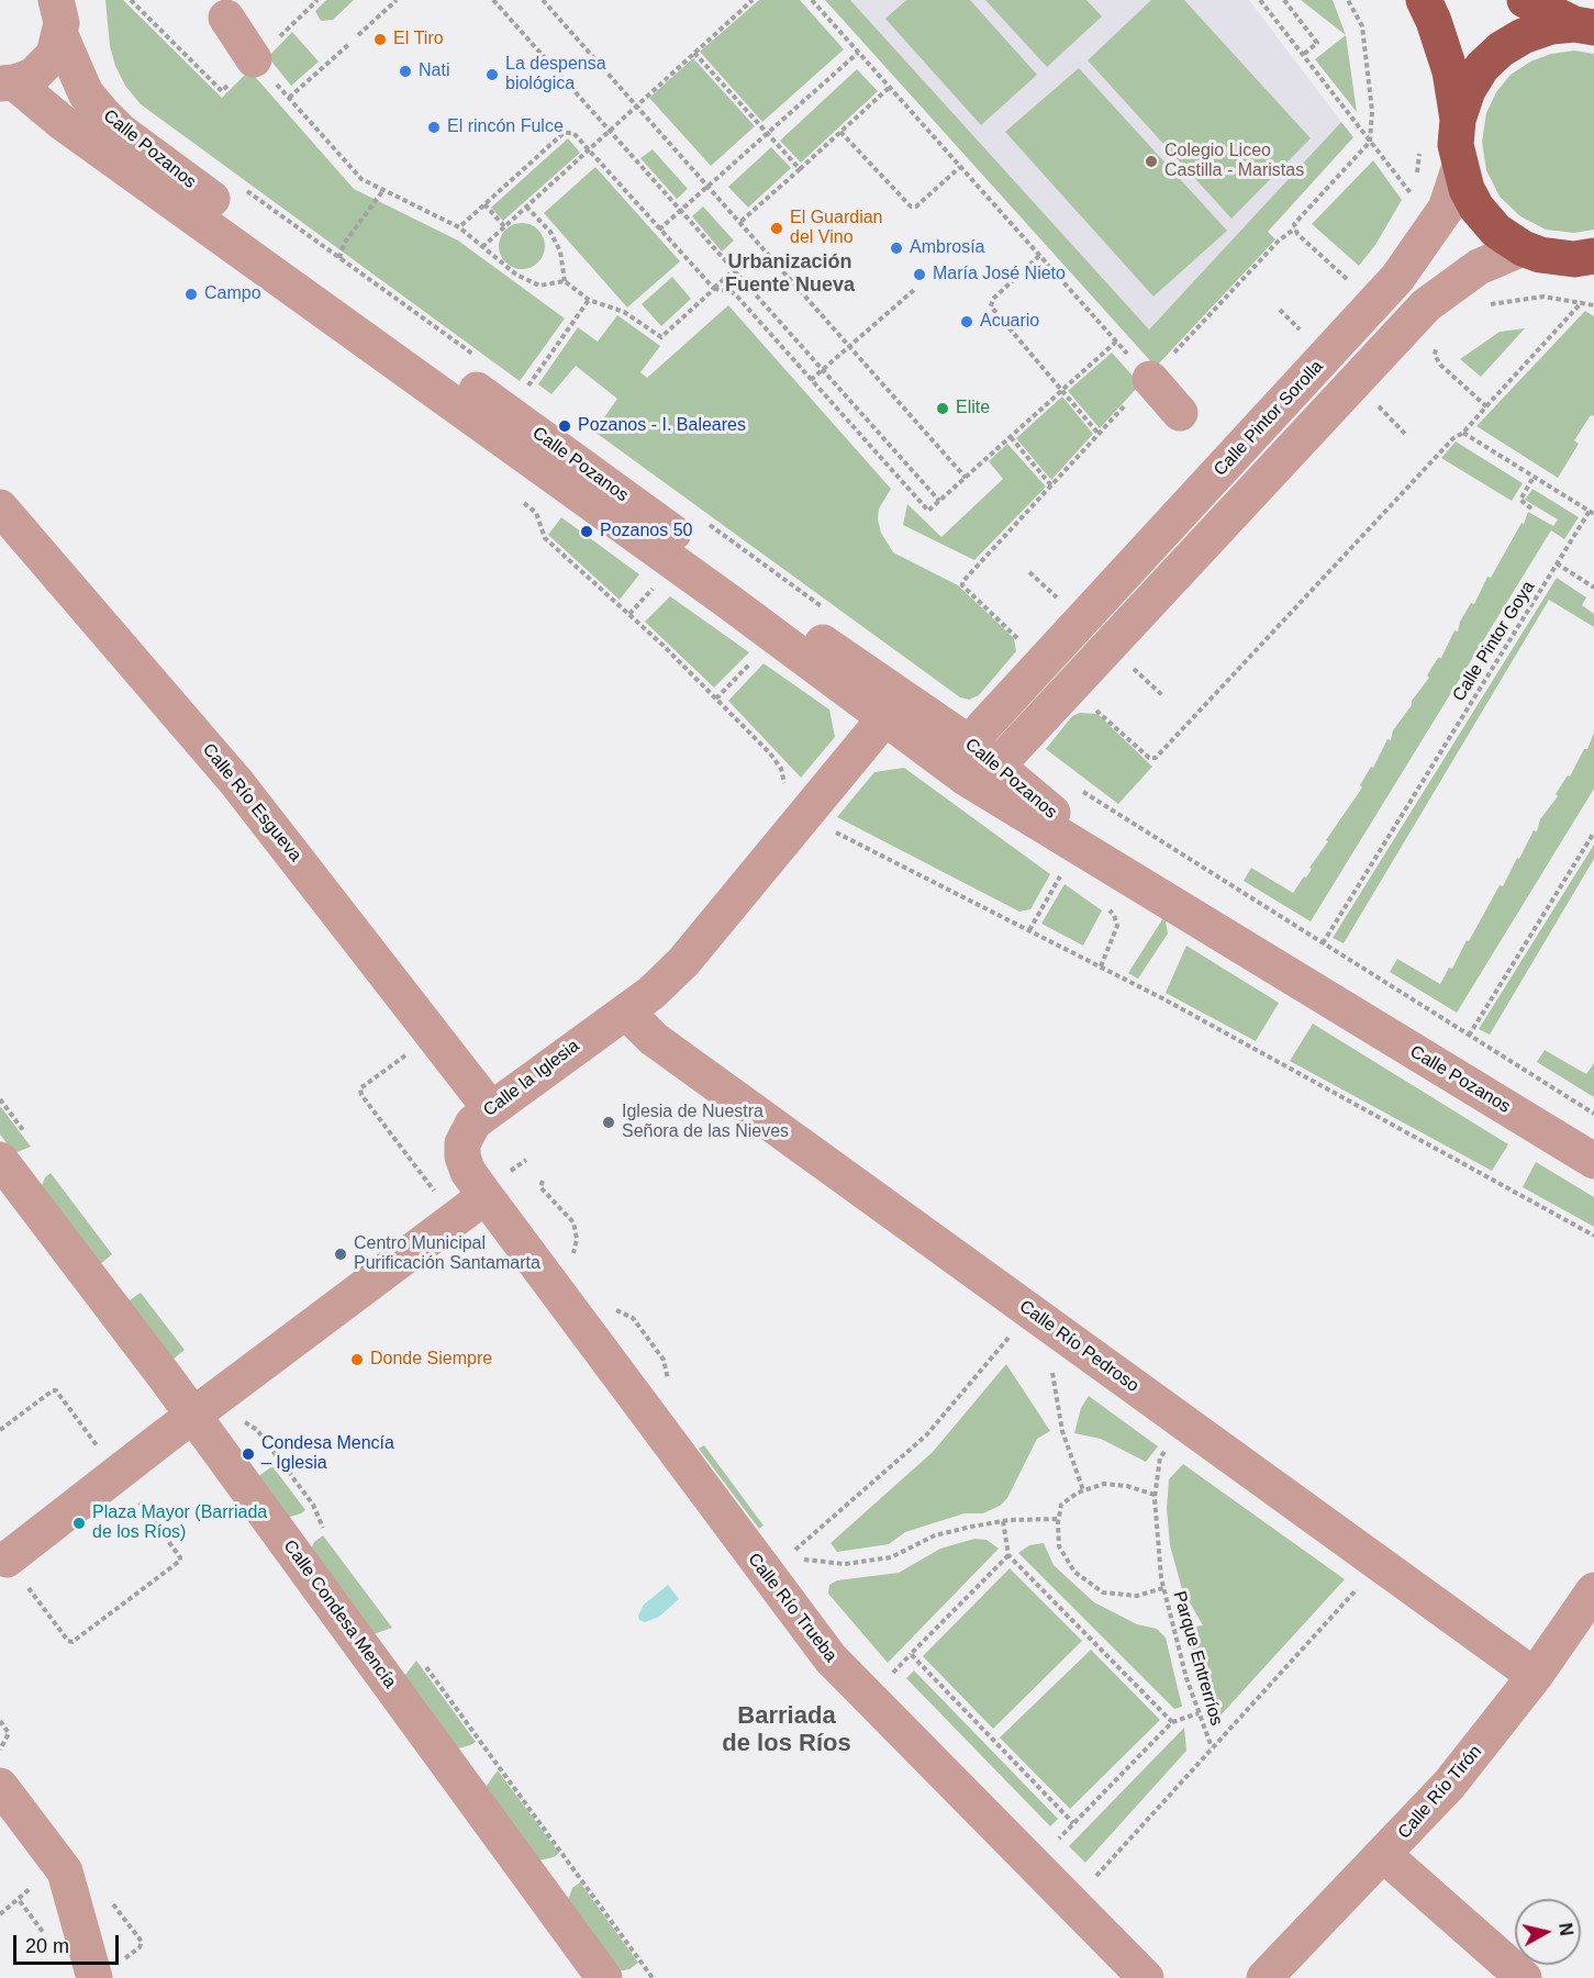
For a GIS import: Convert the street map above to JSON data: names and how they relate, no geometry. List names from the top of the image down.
{
  "streets": {
    "street": [
      "Calle Pozanos",
      "Calle Pintor Sorolla",
      "Calle Río Esgueva",
      "Calle la Iglesia",
      "Calle Río Pedroso",
      "Calle Río Trueba",
      "Calle Condesa Mencía",
      "Calle Río Tirón"
    ],
    "path": ["Calle Pintor Goya", "Parque Entrerríos"]
  },
  "crossings": [
    ["Calle Pozanos", "Calle Pintor Sorolla"],
    ["Calle Pozanos", "Calle la Iglesia"],
    ["Calle Río Esgueva", "Calle la Iglesia"],
    ["Calle la Iglesia", "Calle Río Pedroso"],
    ["Calle la Iglesia", "Calle Río Trueba"],
    ["Calle Río Pedroso", "Calle Río Tirón"]
  ],
  "districts": ["Urbanización Fuente Nueva", "Barriada de los Ríos"],
  "places": [
    "El Tiro",
    "Nati",
    "La despensa biológica",
    "El rincón Fulce",
    "Colegio Liceo Castilla - Maristas",
    "El Guardian del Vino",
    "Ambrosía",
    "María José Nieto",
    "Campo",
    "Acuario",
    "Elite",
    "Pozanos - I. Baleares",
    "Pozanos 50",
    "Iglesia de Nuestra Señora de las Nieves",
    "Centro Municipal Purificación Santamarta",
    "Donde Siempre",
    "Condesa Mencía – Iglesia",
    "Plaza Mayor (Barriada de los Ríos)"
  ],
  "scale_bar": "20 m",
  "north": "right"
}
